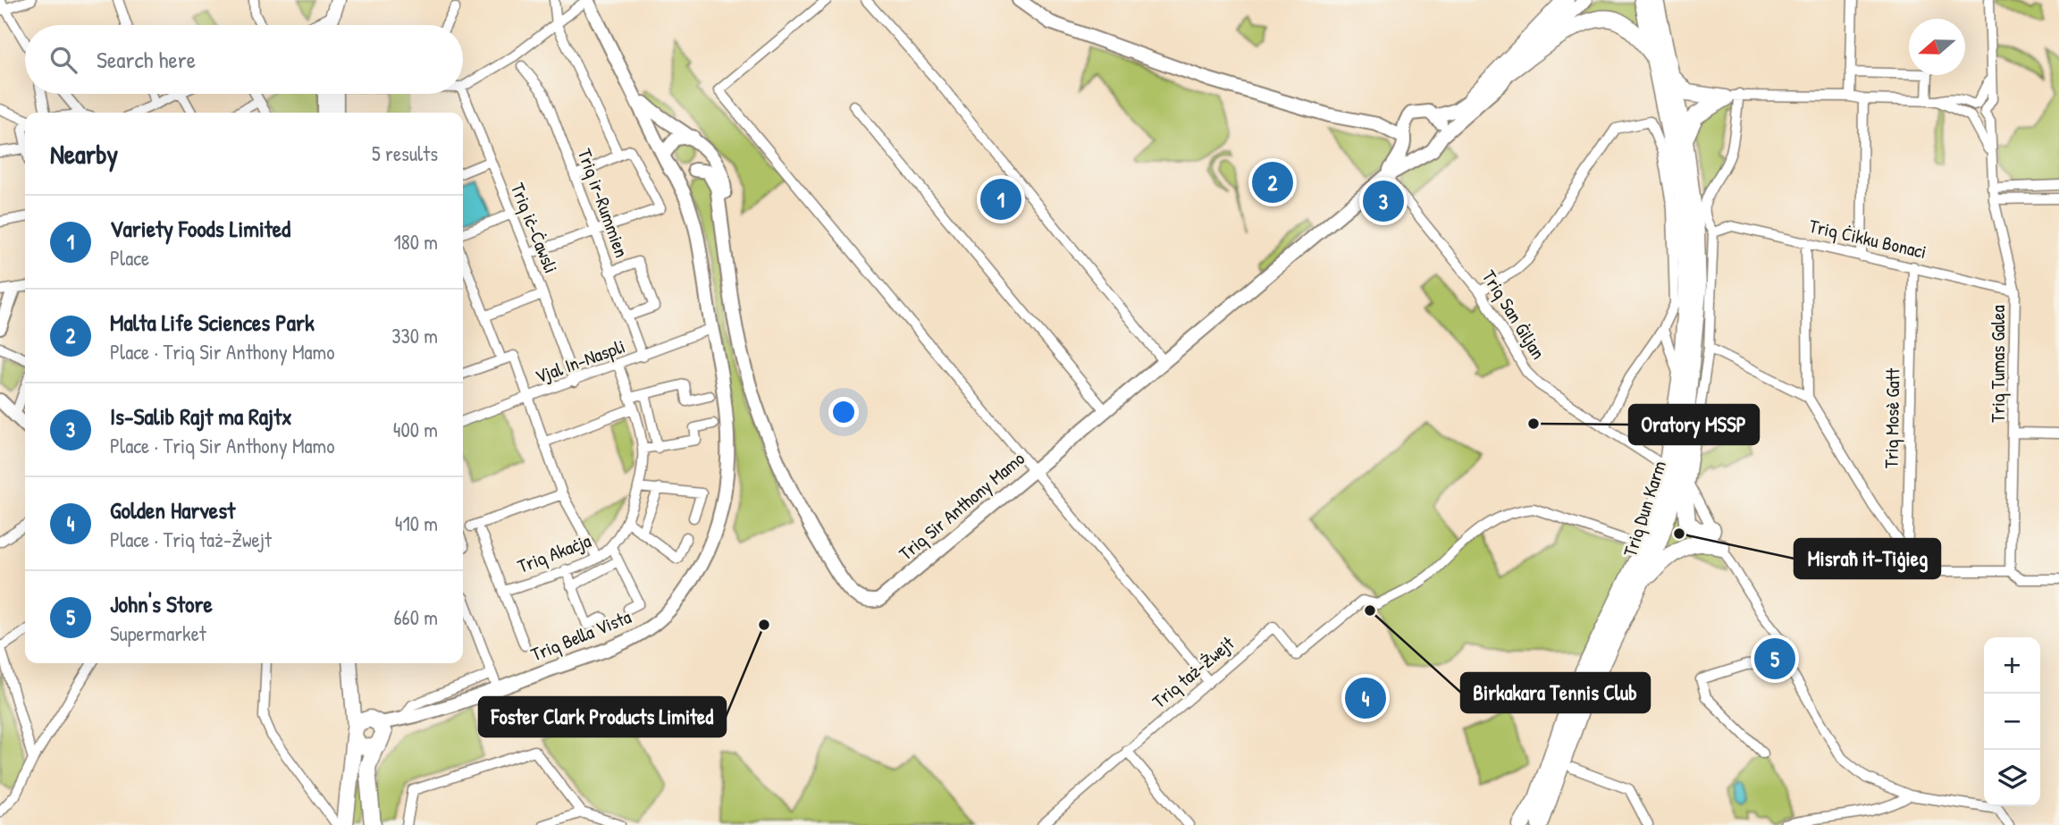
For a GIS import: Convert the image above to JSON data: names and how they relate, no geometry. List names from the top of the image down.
{
  "streets": {
    "highway": ["Triq Dun Karm"],
    "main road": ["Triq Sir Anthony Mamo", "Triq Bella Vista"],
    "street": [
      "Triq ir-Rummien",
      "Triq iċ-Ċawsli",
      "Triq Ċikku Bonaci",
      "Triq San Ġiljan",
      "Vjal In-Naspli",
      "Triq Tumas Galea",
      "Triq Mosè Gatt",
      "Triq Akaċja",
      "Triq taż-Żwejt"
    ]
  },
  "crossings": [
    ["Triq ir-Rummien", "Vjal In-Naspli"],
    ["Triq iċ-Ċawsli", "Vjal In-Naspli"],
    ["Triq Ċikku Bonaci", "Triq Tumas Galea"],
    ["Triq Ċikku Bonaci", "Triq Mosè Gatt"],
    ["Triq Ċikku Bonaci", "Triq Dun Karm"],
    ["Triq San Ġiljan", "Triq Sir Anthony Mamo"],
    ["Triq San Ġiljan", "Triq Dun Karm"],
    ["Vjal In-Naspli", "Triq Akaċja"],
    ["Vjal In-Naspli", "Triq Bella Vista"],
    ["Triq Tumas Galea", "Triq Mosè Gatt"],
    ["Triq Sir Anthony Mamo", "Triq Bella Vista"],
    ["Triq Dun Karm", "Triq taż-Żwejt"]
  ],
  "places": [
    "Oratory MSSP",
    "Misraħ it-Tiġieg",
    "Birkakara Tennis Club",
    "Foster Clark Products Limited"
  ],
  "north": "left",
  "page": {
    "search": "Search here",
    "heading": ["Nearby", "5 results"],
    "pins": [
      "2",
      "1",
      "3",
      "5",
      "4"
    ],
    "list": [
      {
        "mark": "1",
        "name": "Variety Foods Limited",
        "note": "Place",
        "value": "180 m"
      },
      {
        "mark": "2",
        "name": "Malta Life Sciences Park",
        "note": "Place · Triq Sir Anthony Mamo",
        "value": "330 m"
      },
      {
        "mark": "3",
        "name": "Is-Salib Rajt ma Rajtx",
        "note": "Place · Triq Sir Anthony Mamo",
        "value": "400 m"
      },
      {
        "mark": "4",
        "name": "Golden Harvest",
        "note": "Place · Triq taż-Żwejt",
        "value": "410 m"
      },
      {
        "mark": "5",
        "name": "John's Store",
        "note": "Supermarket",
        "value": "660 m"
      }
    ],
    "map_buttons": ["+", "−"]
  }
}
